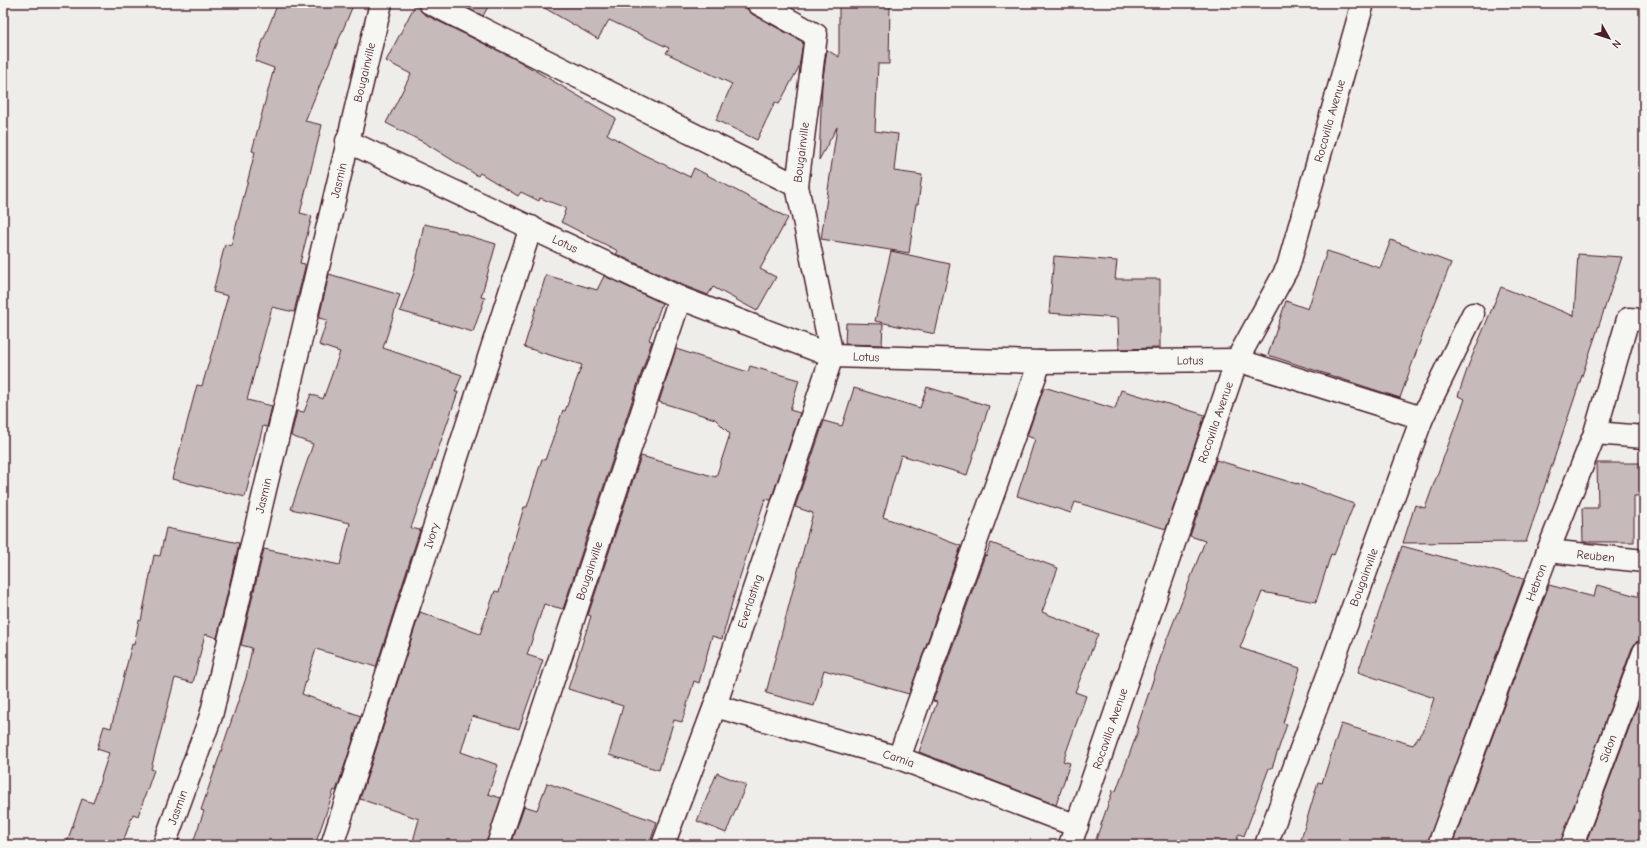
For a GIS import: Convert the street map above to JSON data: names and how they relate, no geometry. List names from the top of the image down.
{
  "streets": {
    "street": [
      "Bougainville",
      "Rocavilla Avenue",
      "Jasmin",
      "Lotus",
      "Ivory",
      "Reuben",
      "Hebron",
      "Everlasting",
      "Sidon",
      "Camia"
    ]
  },
  "crossings": [
    ["Bougainville", "Jasmin"],
    ["Bougainville", "Lotus"],
    ["Bougainville", "Everlasting"],
    ["Rocavilla Avenue", "Lotus"],
    ["Rocavilla Avenue", "Camia"],
    ["Jasmin", "Lotus"],
    ["Lotus", "Ivory"],
    ["Lotus", "Everlasting"],
    ["Reuben", "Hebron"],
    ["Everlasting", "Camia"]
  ],
  "north": "bottom right"
}
